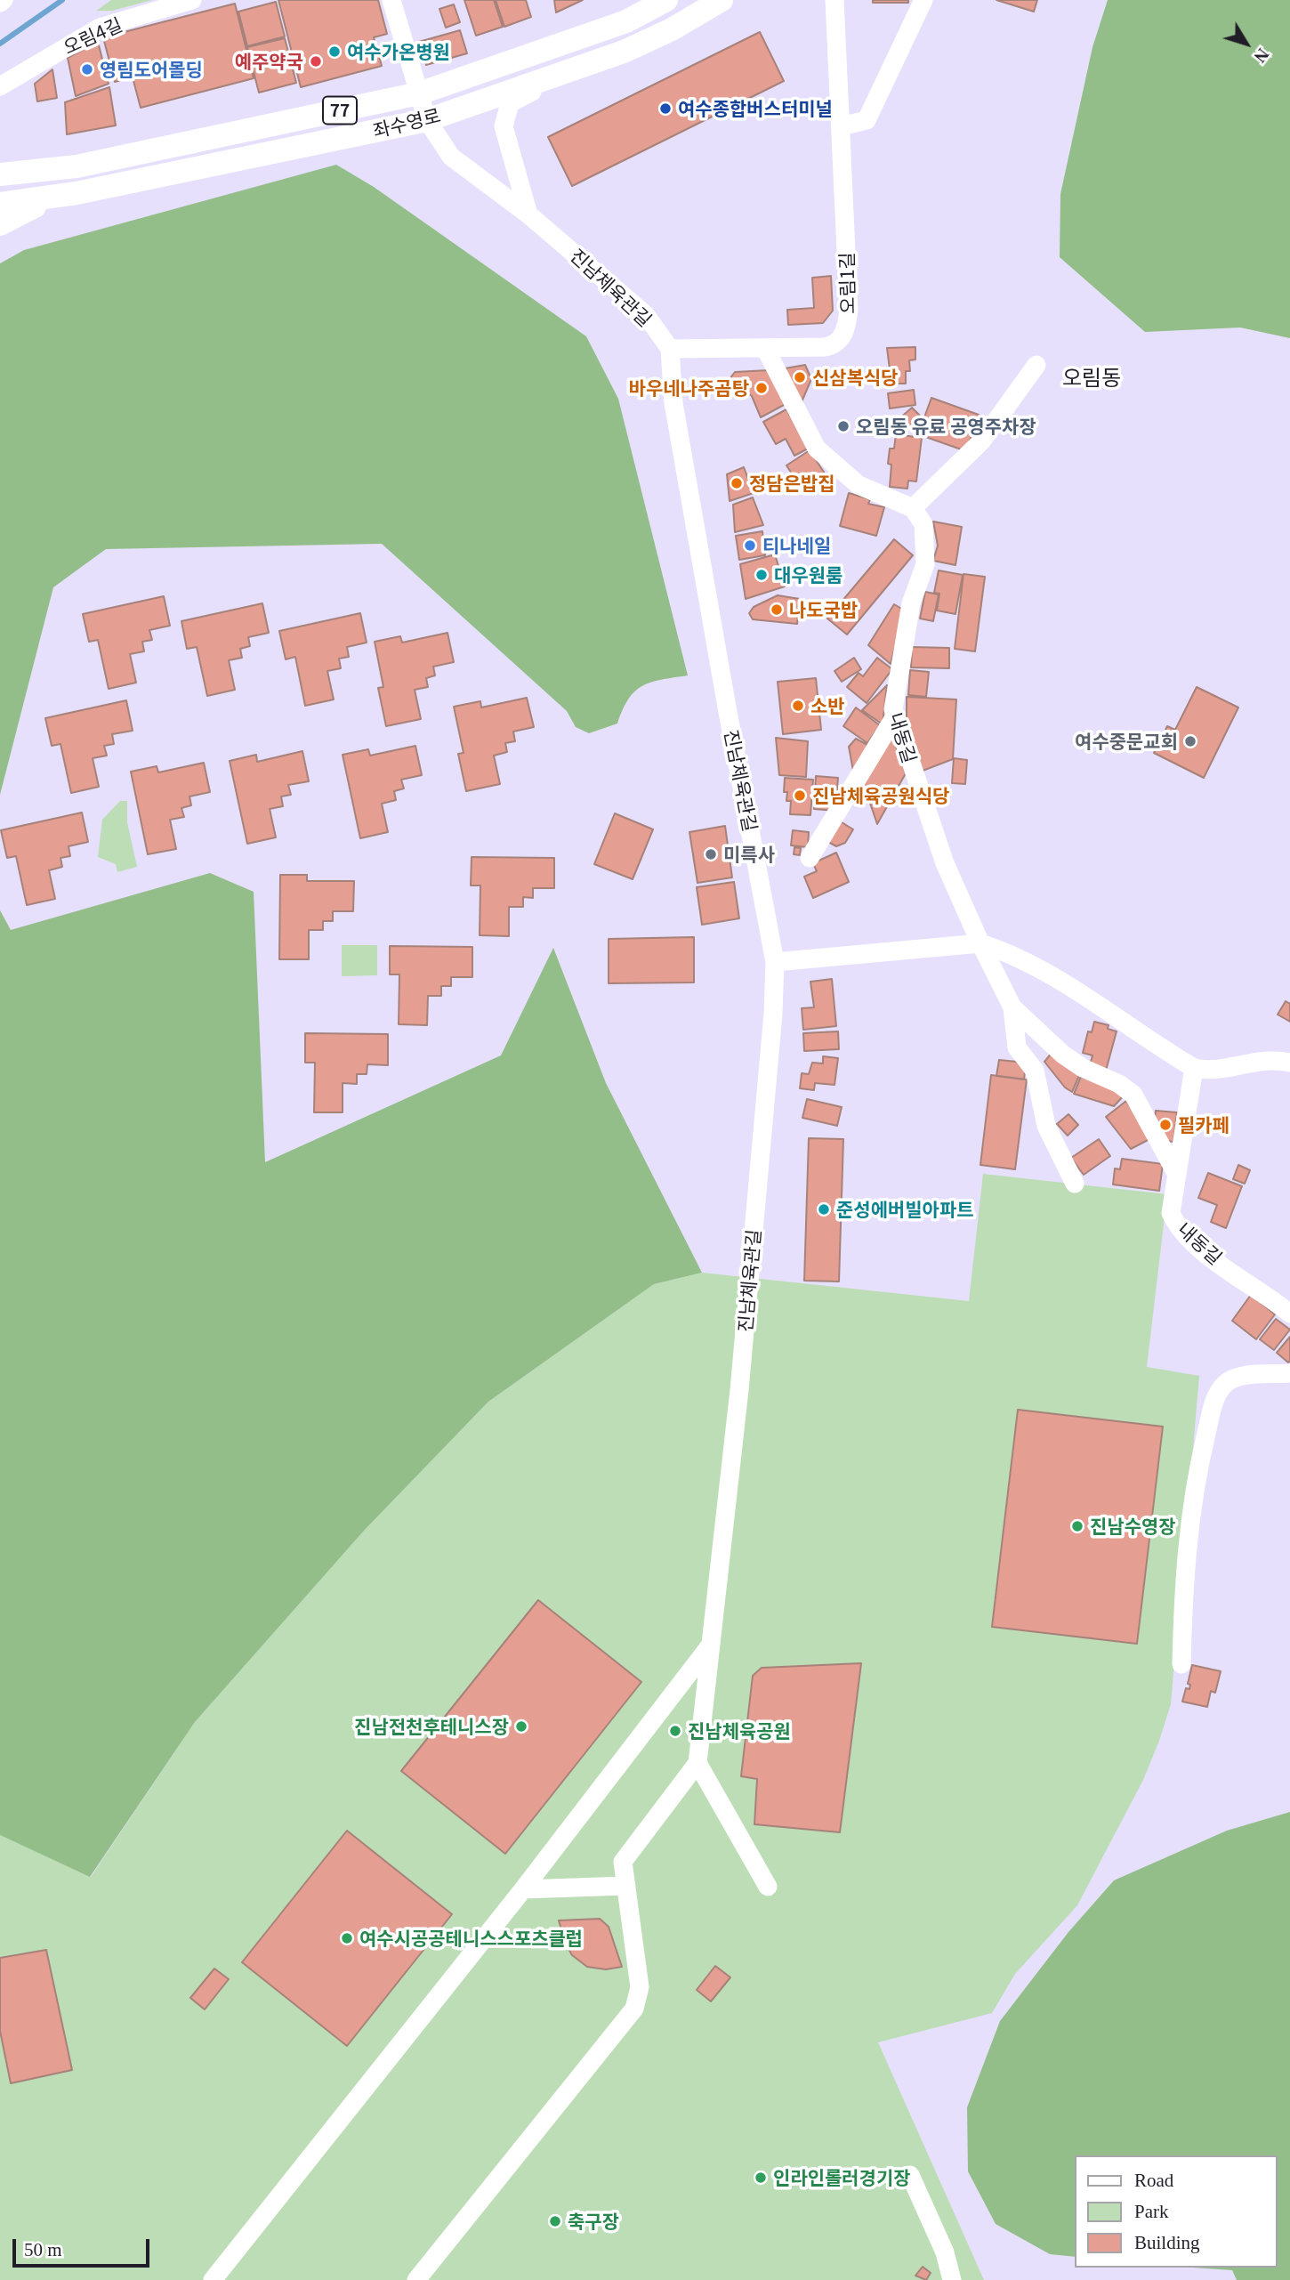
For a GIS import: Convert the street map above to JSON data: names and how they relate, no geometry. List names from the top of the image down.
{
  "streets": {
    "main road": ["77", "좌수영로"],
    "street": [
      "오림4길",
      "오림1길",
      "진남체육관길",
      "내동길"
    ]
  },
  "crossings": [
    ["좌수영로", "진남체육관길"],
    ["오림1길", "진남체육관길"]
  ],
  "districts": ["오림동"],
  "places": [
    "여수가온병원",
    "예주약국",
    "영림도어몰딩",
    "여수종합버스터미널",
    "신삼복식당",
    "바우네나주곰탕",
    "오림동 유료 공영주차장",
    "정담은밥집",
    "티나네일",
    "대우원룸",
    "나도국밥",
    "소반",
    "여수중문교회",
    "진남체육공원식당",
    "미륵사",
    "필카페",
    "준성에버빌아파트",
    "진남수영장",
    "진남전천후테니스장",
    "진남체육공원",
    "여수시공공테니스스포츠클럽",
    "인라인롤러경기장",
    "축구장"
  ],
  "legend": ["Road", "Park", "Building"],
  "scale_bar": "50 m",
  "north": "bottom right"
}
